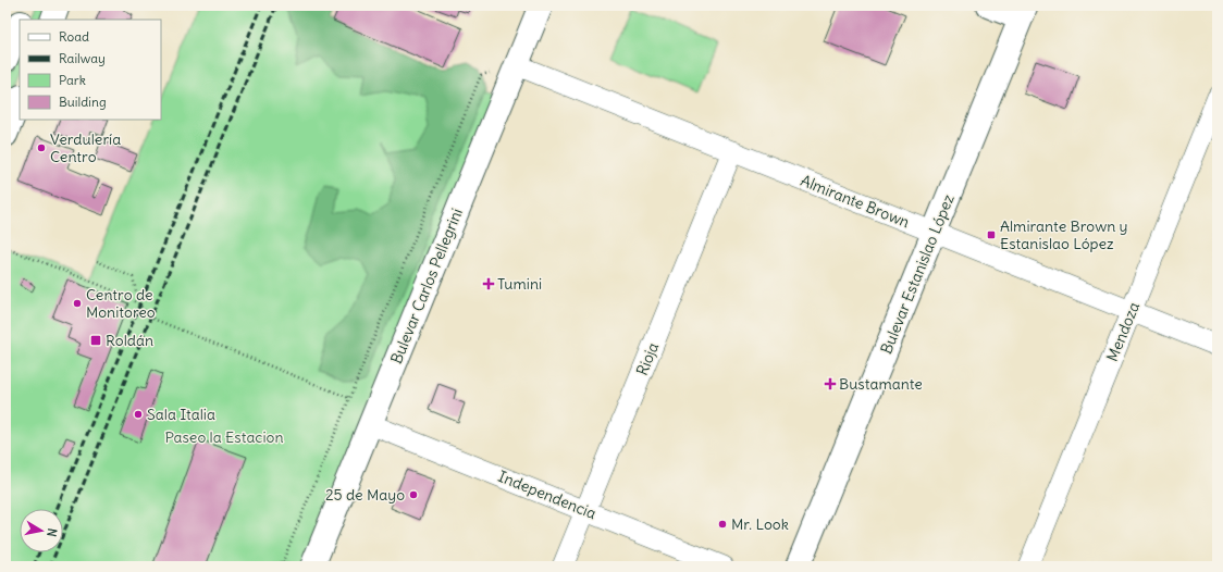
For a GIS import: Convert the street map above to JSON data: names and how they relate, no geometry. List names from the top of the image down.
{
  "streets": {
    "main road": ["Bulevar Estanislao López", "Bulevar Carlos Pellegrini"],
    "street": [
      "Almirante Brown",
      "Mendoza",
      "Rioja",
      "Independencia"
    ]
  },
  "crossings": [
    ["Almirante Brown", "Bulevar Estanislao López"],
    ["Almirante Brown", "Bulevar Carlos Pellegrini"],
    ["Almirante Brown", "Mendoza"],
    ["Almirante Brown", "Rioja"],
    ["Bulevar Carlos Pellegrini", "Independencia"],
    ["Rioja", "Independencia"]
  ],
  "parks": ["Paseo la Estacion"],
  "places": {
    "other": [
      "Verdulería Centro",
      "Centro de Monitoreo",
      "Sala Italia",
      "25 de Mayo",
      "Mr. Look"
    ],
    "transit": ["Almirante Brown y Estanislao López", "Roldán"],
    "health": ["Tumini", "Bustamante"]
  },
  "legend": [
    "Road",
    "Railway",
    "Park",
    "Building"
  ],
  "north": "right"
}
